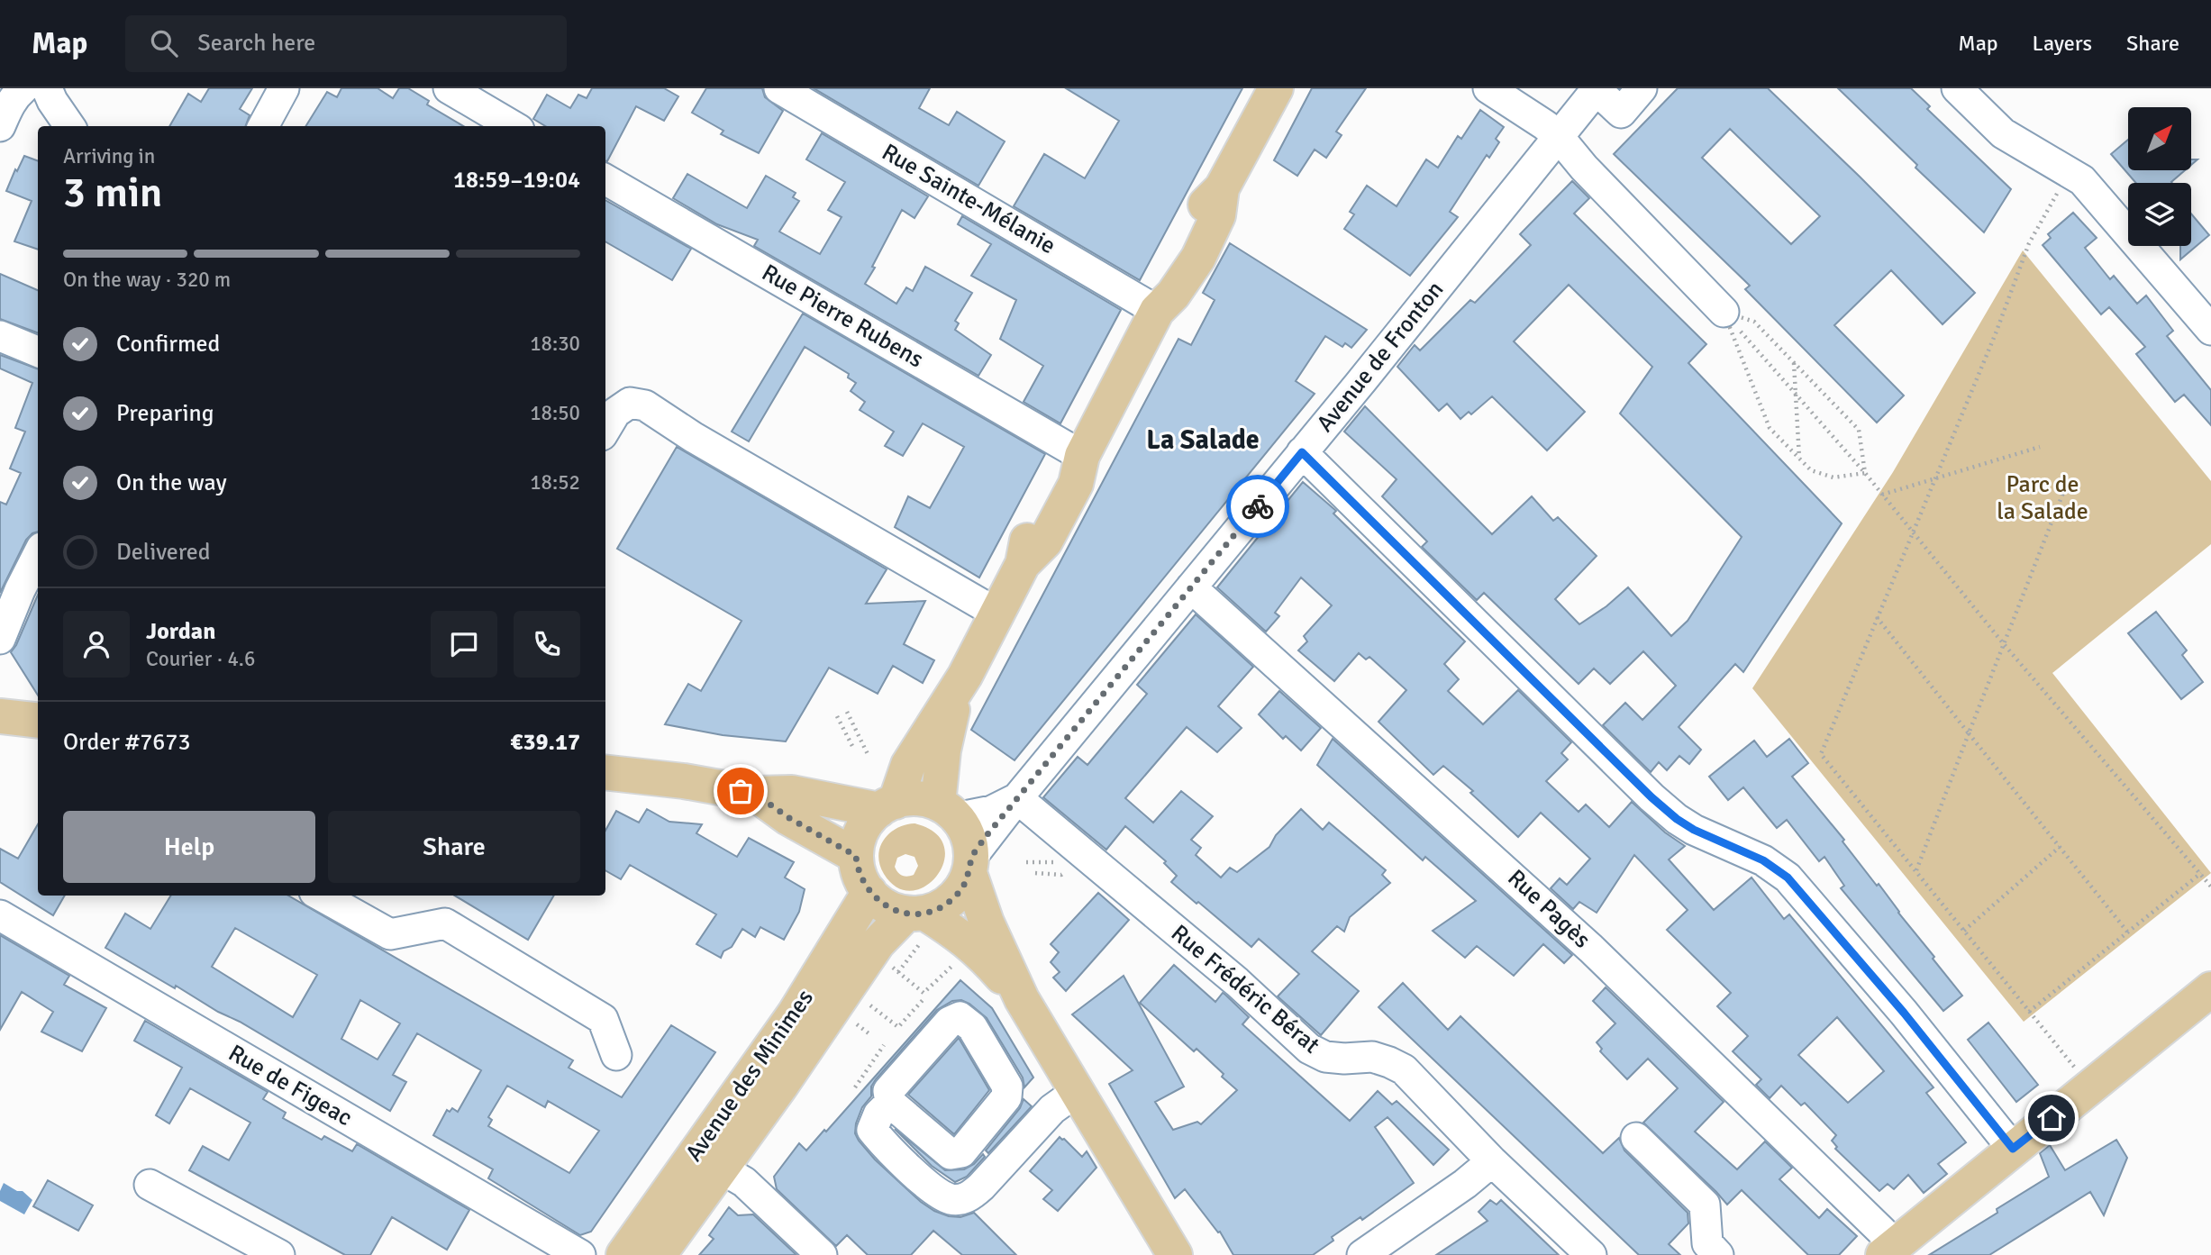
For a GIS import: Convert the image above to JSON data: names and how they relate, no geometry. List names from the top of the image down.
{
  "streets": {
    "main road": ["Avenue des Minimes"],
    "street": [
      "Rue Sainte-Mélanie",
      "Rue Pierre Rubens",
      "Avenue de Fronton",
      "Rue Pagès",
      "Rue Frédéric Bérat",
      "Rue de Figeac"
    ]
  },
  "crossings": [
    ["Avenue de Fronton", "Rue Pagès"],
    ["Avenue de Fronton", "Rue Frédéric Bérat"],
    ["Avenue de Fronton", "Avenue des Minimes"]
  ],
  "districts": ["La Salade"],
  "parks": ["Parc de la Salade"],
  "north": "top right",
  "page": {
    "header": "Map",
    "search": "Search here",
    "nav": ["Map", "Layers", "Share"],
    "heading": ["3 min", "Arriving in", "18:59–19:04"],
    "panel": [
      "Jordan",
      "Courier · 4.6",
      "Order #7673",
      "€39.17"
    ],
    "bar": "On the way · 320 m",
    "list": [
      ["Confirmed", "18:30"],
      ["Preparing", "18:50"],
      ["On the way", "18:52"],
      "Delivered"
    ],
    "buttons": ["Help", "Share"]
  }
}
